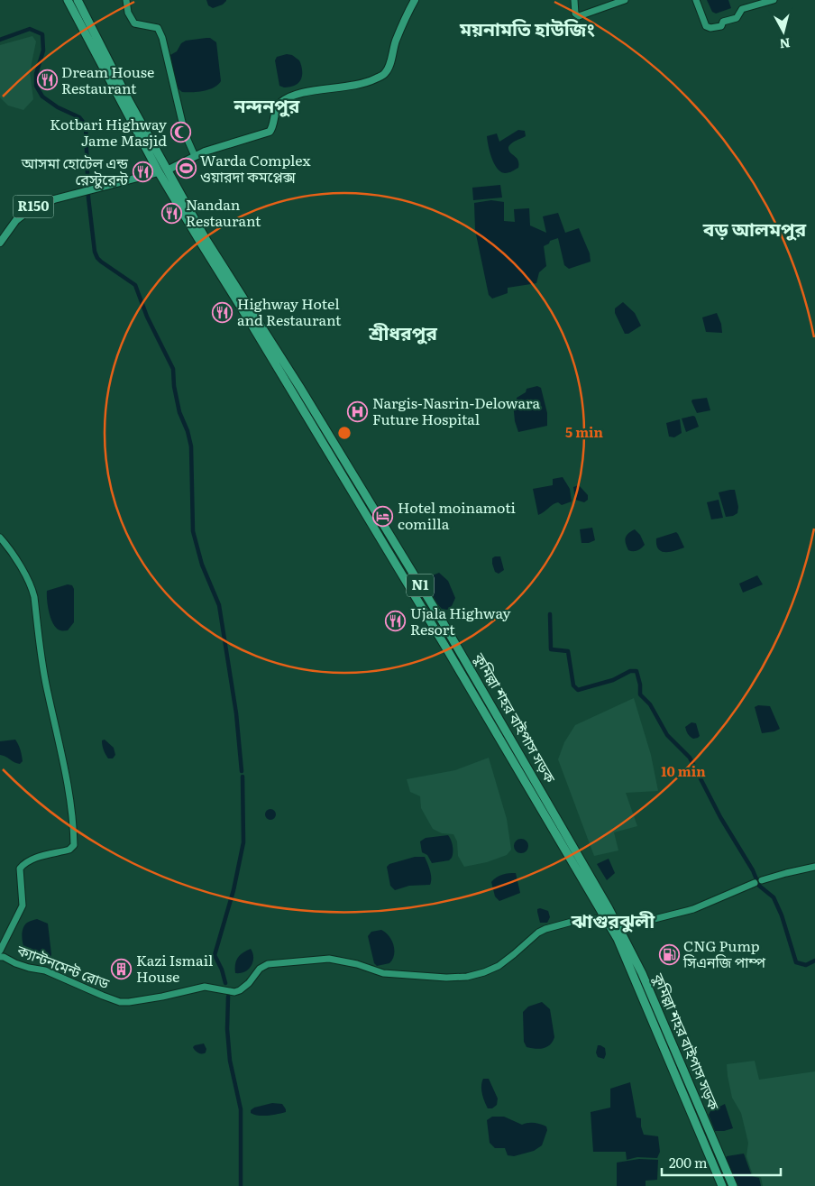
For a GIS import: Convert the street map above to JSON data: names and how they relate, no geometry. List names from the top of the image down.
{
  "streets": {
    "highway": ["N1", "কুমিল্লা শহর বাইপাস সড়ক"],
    "main road": ["R150", "ক্যান্টনমেন্ট রোড"]
  },
  "crossings": [
    ["N1", "কুমিল্লা শহর বাইপাস সড়ক"],
    ["N1", "ক্যান্টনমেন্ট রোড"],
    ["কুমিল্লা শহর বাইপাস সড়ক", "ক্যান্টনমেন্ট রোড"]
  ],
  "districts": [
    "ময়নামতি হাউজিং",
    "নন্দনপুর",
    "বড় আলমপুর",
    "শ্রীধরপুর",
    "ঝাগুরঝুলী"
  ],
  "places": {
    "restaurant": [
      "Dream House Restaurant",
      "আসমা হোটেল এন্ড রেস্টুরেন্ট",
      "Nandan Restaurant",
      "Highway Hotel and Restaurant",
      "Ujala Highway Resort"
    ],
    "mosque": ["Kotbari Highway Jame Masjid"],
    "sports": ["Warda Complex ওয়ারদা কমপ্লেক্স"],
    "hospital": ["Nargis-Nasrin-Delowara Future Hospital"],
    "hotel": ["Hotel moinamoti comilla"],
    "fuel station": ["CNG Pump সিএনজি পাম্প"],
    "building": ["Kazi Ismail House"]
  },
  "scale_bar": "200 m",
  "north": "bottom",
  "rings": ["5 min", "10 min"]
}
